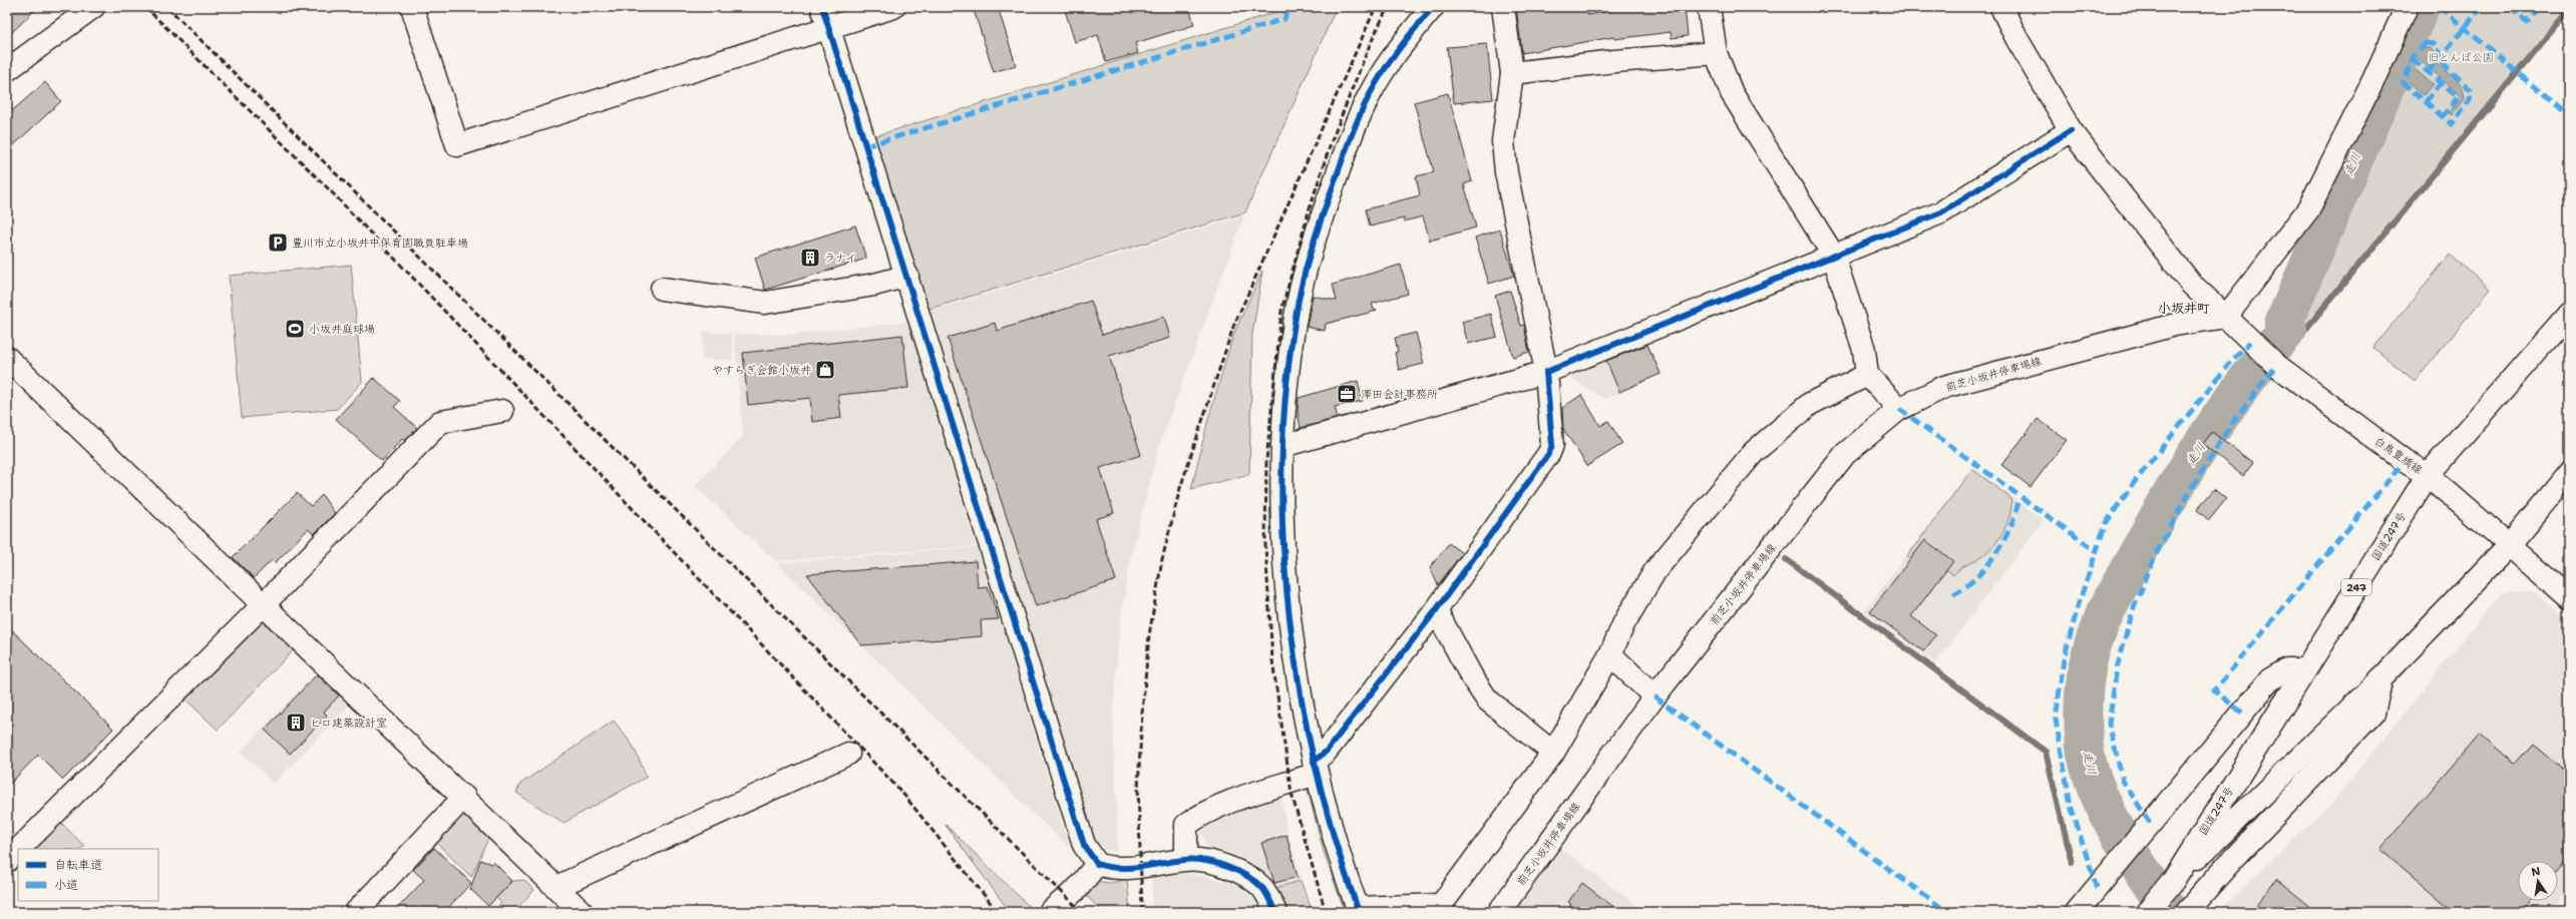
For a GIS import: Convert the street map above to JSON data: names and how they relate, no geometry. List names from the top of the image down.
{
  "streets": {
    "main road": [
      "前芝小坂井停車場線",
      "白鳥豊橋線",
      "国道247号",
      "247"
    ]
  },
  "crossings": [
    ["前芝小坂井停車場線", "白鳥豊橋線"],
    ["白鳥豊橋線", "国道247号"]
  ],
  "districts": ["小坂井町"],
  "water": ["走川"],
  "parks": ["旧とんぼ公園"],
  "places": {
    "parking": ["豊川市立小坂井中保育園職員駐車場"],
    "building": ["ラナイ", "ヒロ建築設計室"],
    "sports": ["小坂井庭球場"],
    "shop": ["やすらぎ会館小坂井"],
    "office": ["澤田会計事務所"]
  },
  "legend": ["自転車道", "小道"],
  "north": "top"
}
